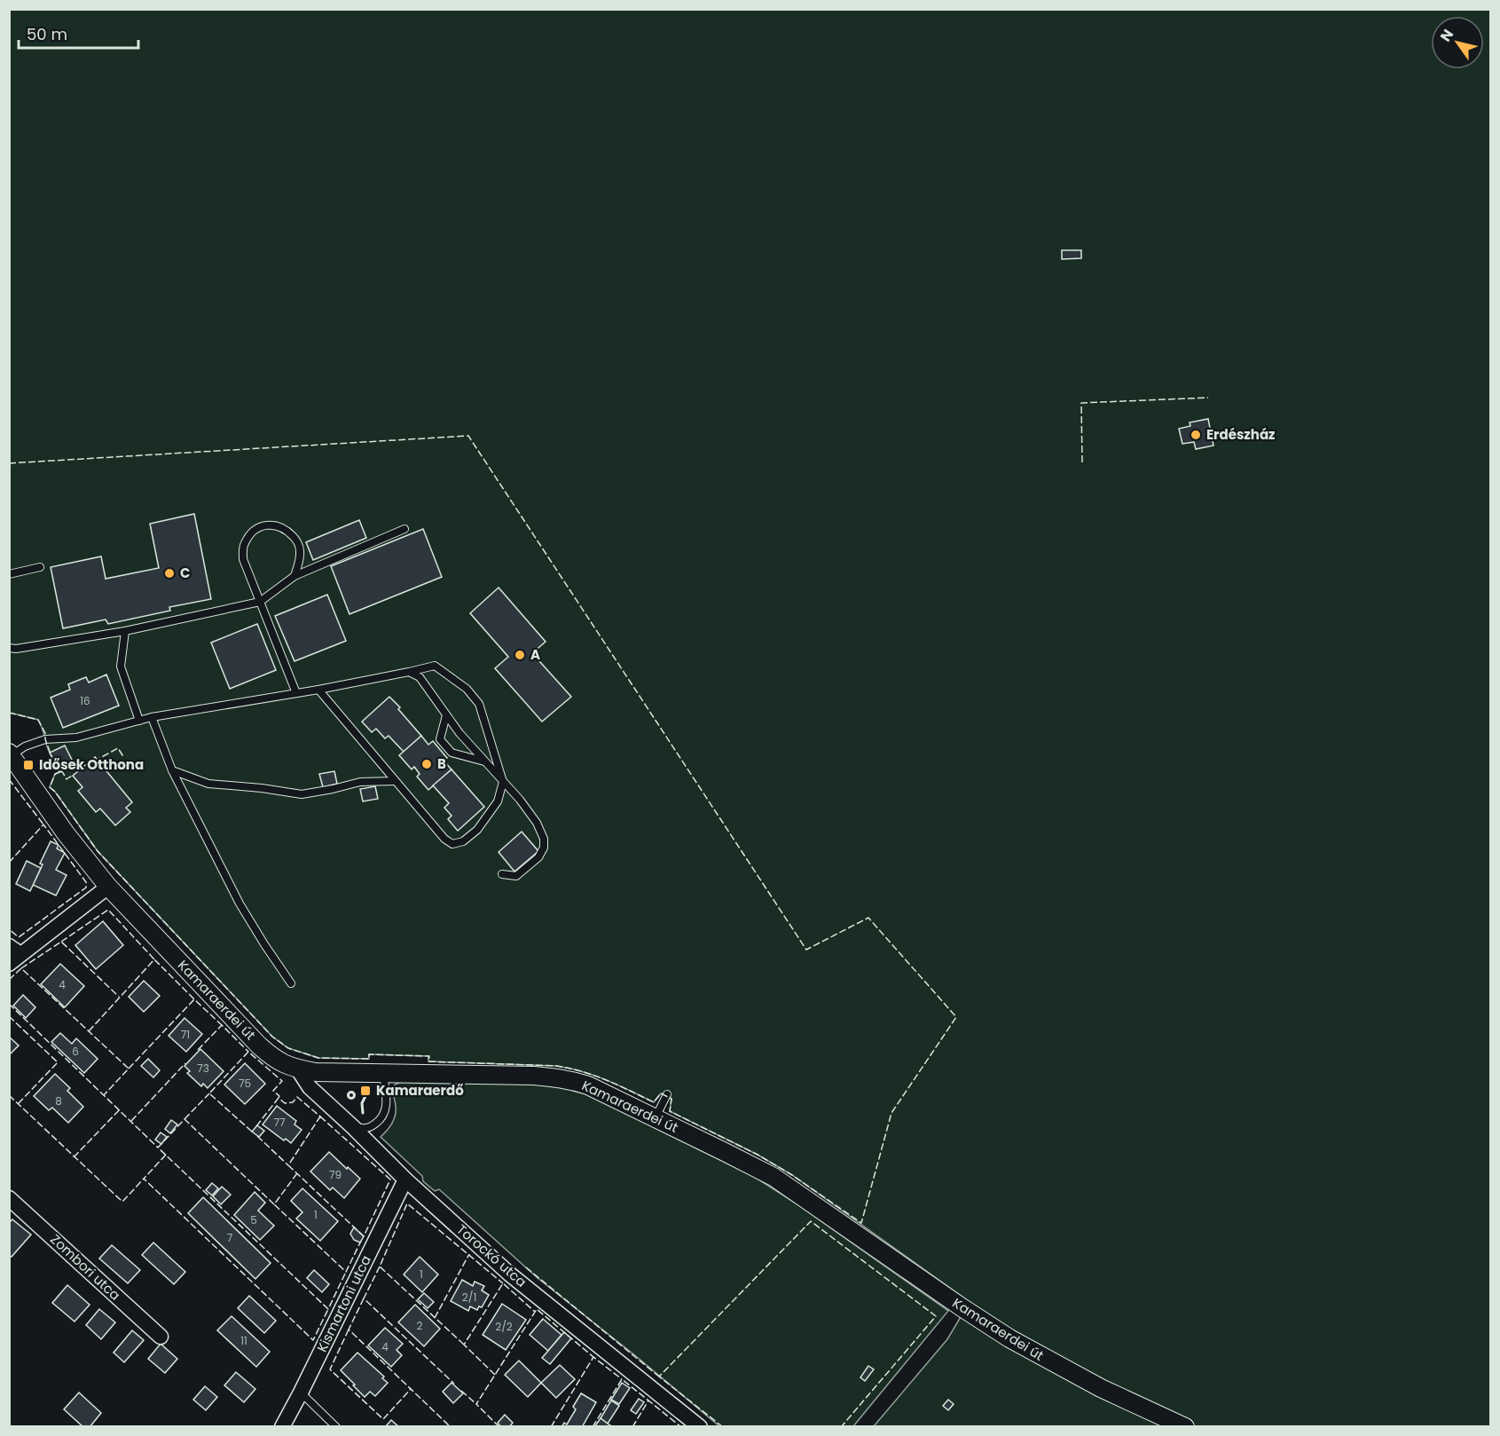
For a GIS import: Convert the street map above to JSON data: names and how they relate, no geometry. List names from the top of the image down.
{
  "streets": {
    "street": [
      "Kamaraerdei út",
      "Torockó utca",
      "Zombori utca",
      "Kismartoni utca"
    ]
  },
  "crossings": [
    ["Kamaraerdei út", "Torockó utca"],
    ["Torockó utca", "Kismartoni utca"]
  ],
  "places": {
    "other": [
      "Erdészház",
      "C",
      "A",
      "B"
    ],
    "transit": ["Idősek Otthona", "Kamaraerdő"]
  },
  "house_numbers": [
    "16",
    "4",
    "71",
    "6",
    "73",
    "75",
    "8",
    "77",
    "79",
    "1",
    "5",
    "7",
    "1",
    "2/1",
    "2",
    "2/2",
    "11",
    "4"
  ],
  "scale_bar": "50 m",
  "north": "top left"
}
